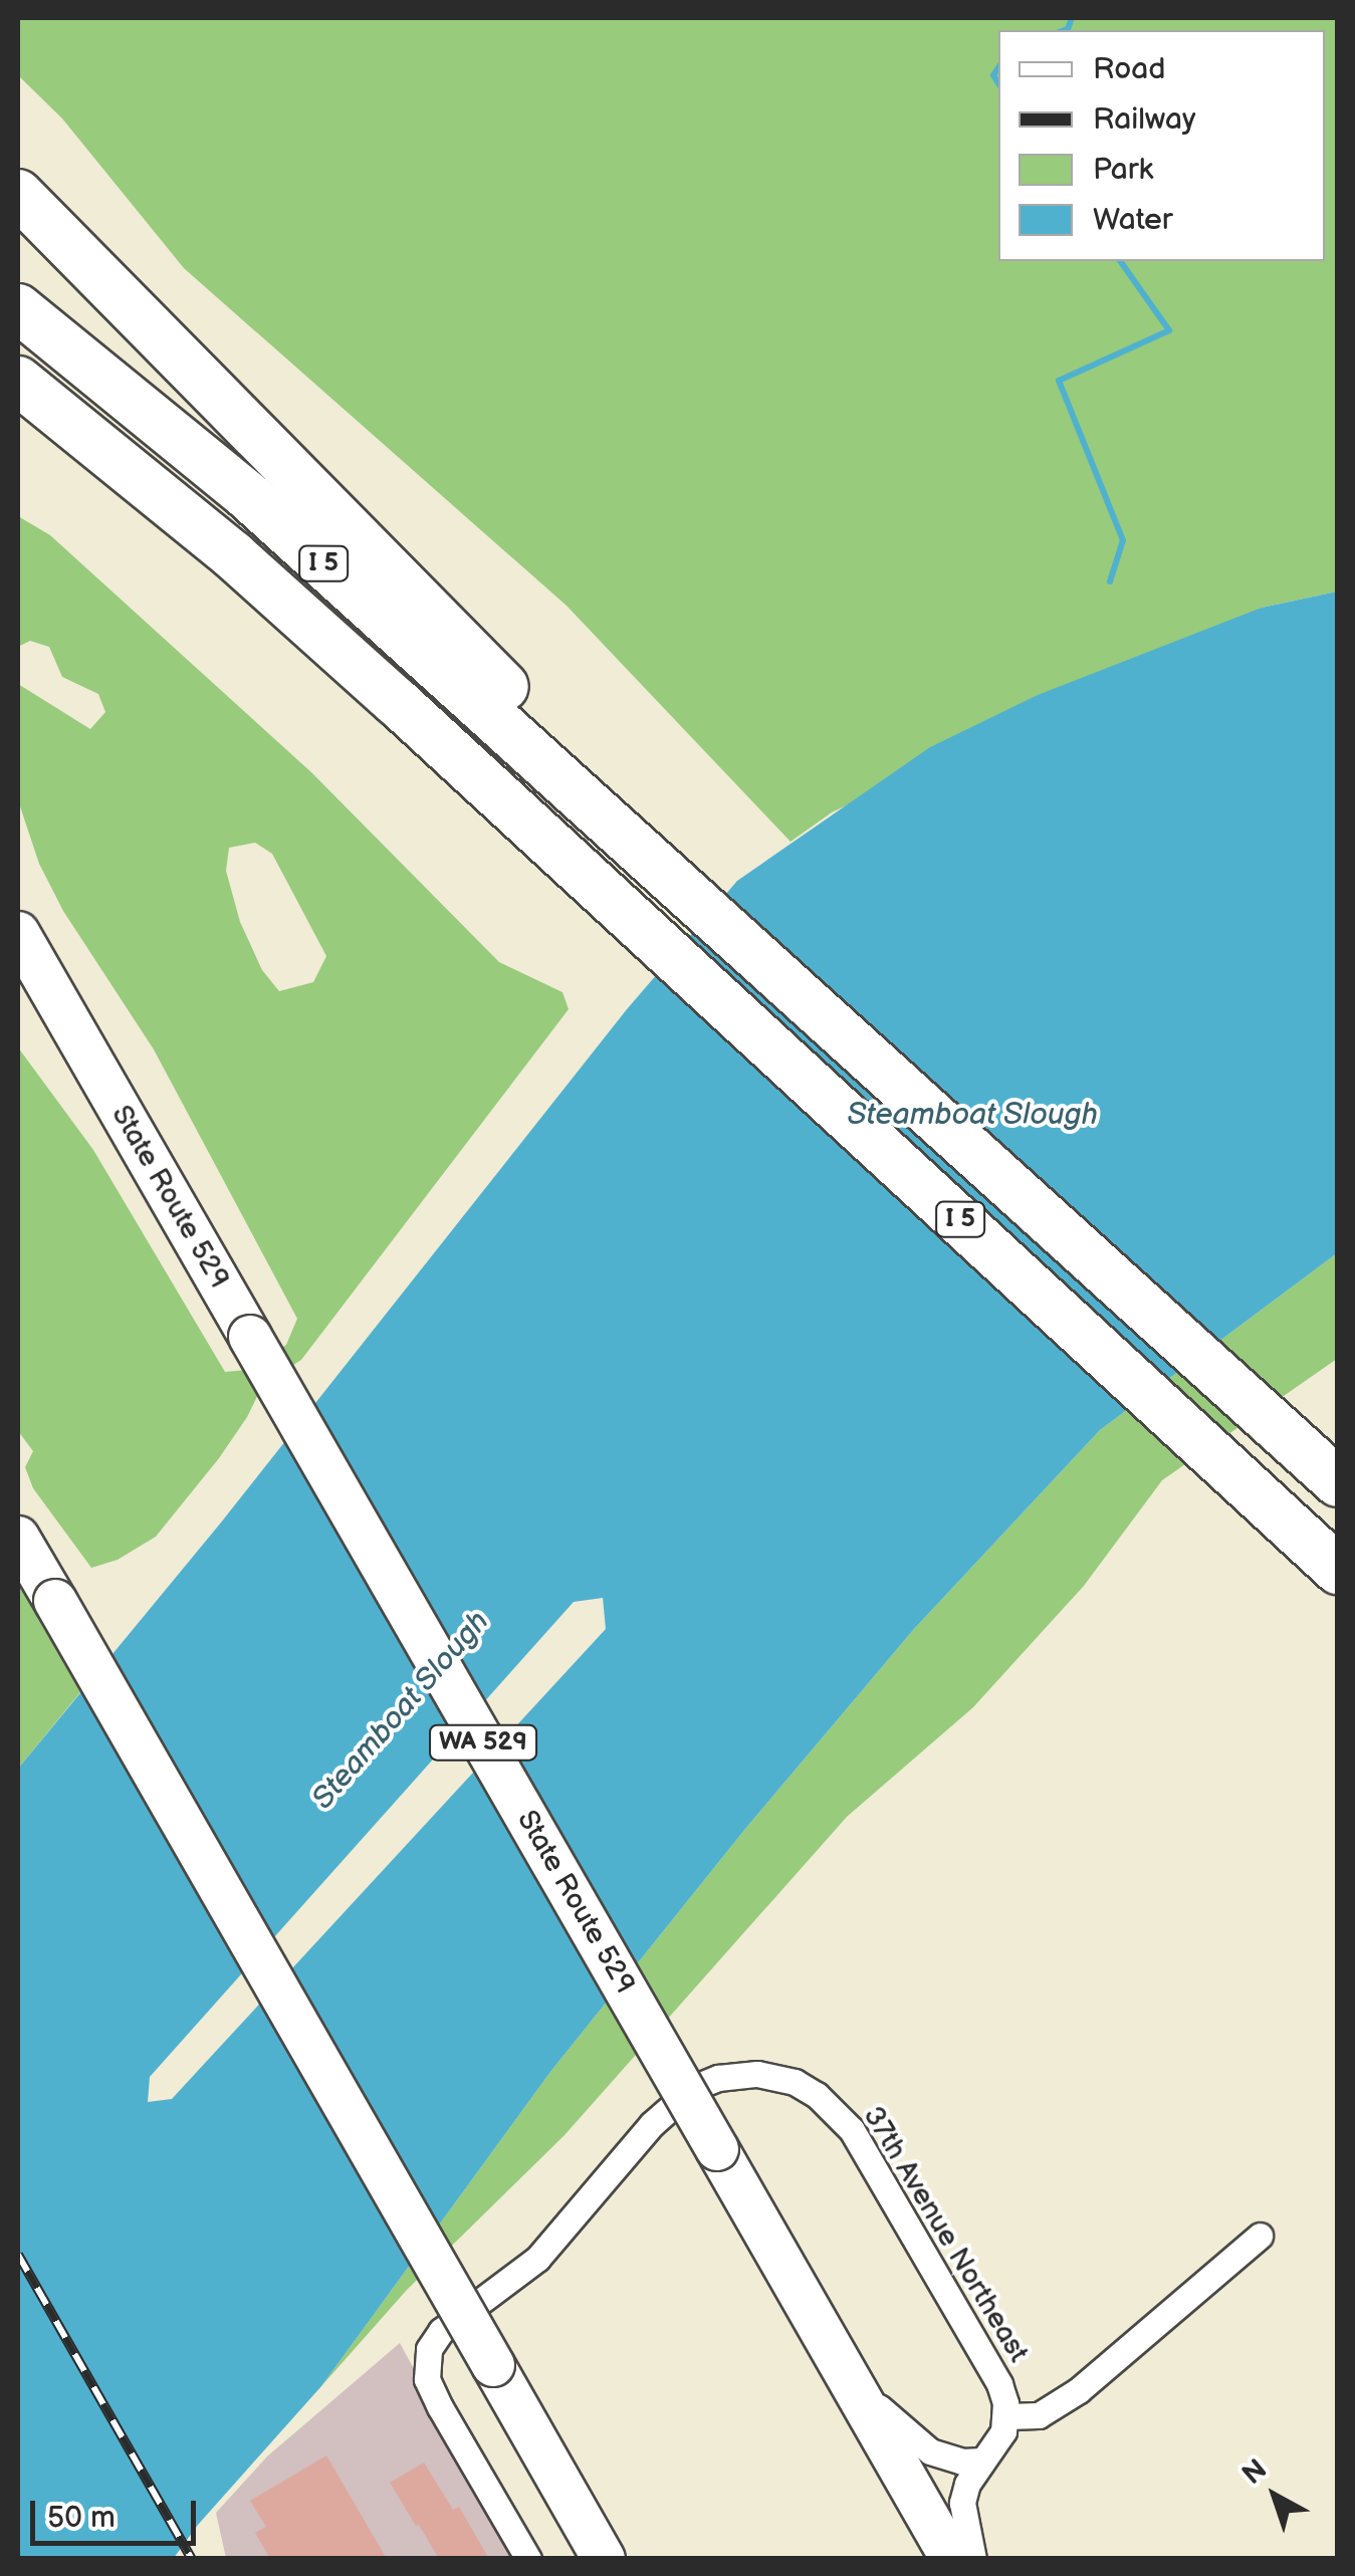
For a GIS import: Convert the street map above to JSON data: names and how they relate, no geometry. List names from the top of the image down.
{
  "streets": {
    "highway": ["I 5"],
    "main road": ["State Route 529", "WA 529"],
    "street": ["37th Avenue Northeast"]
  },
  "water": ["Steamboat Slough"],
  "legend": [
    "Road",
    "Railway",
    "Park",
    "Water"
  ],
  "scale_bar": "50 m",
  "north": "top left"
}
